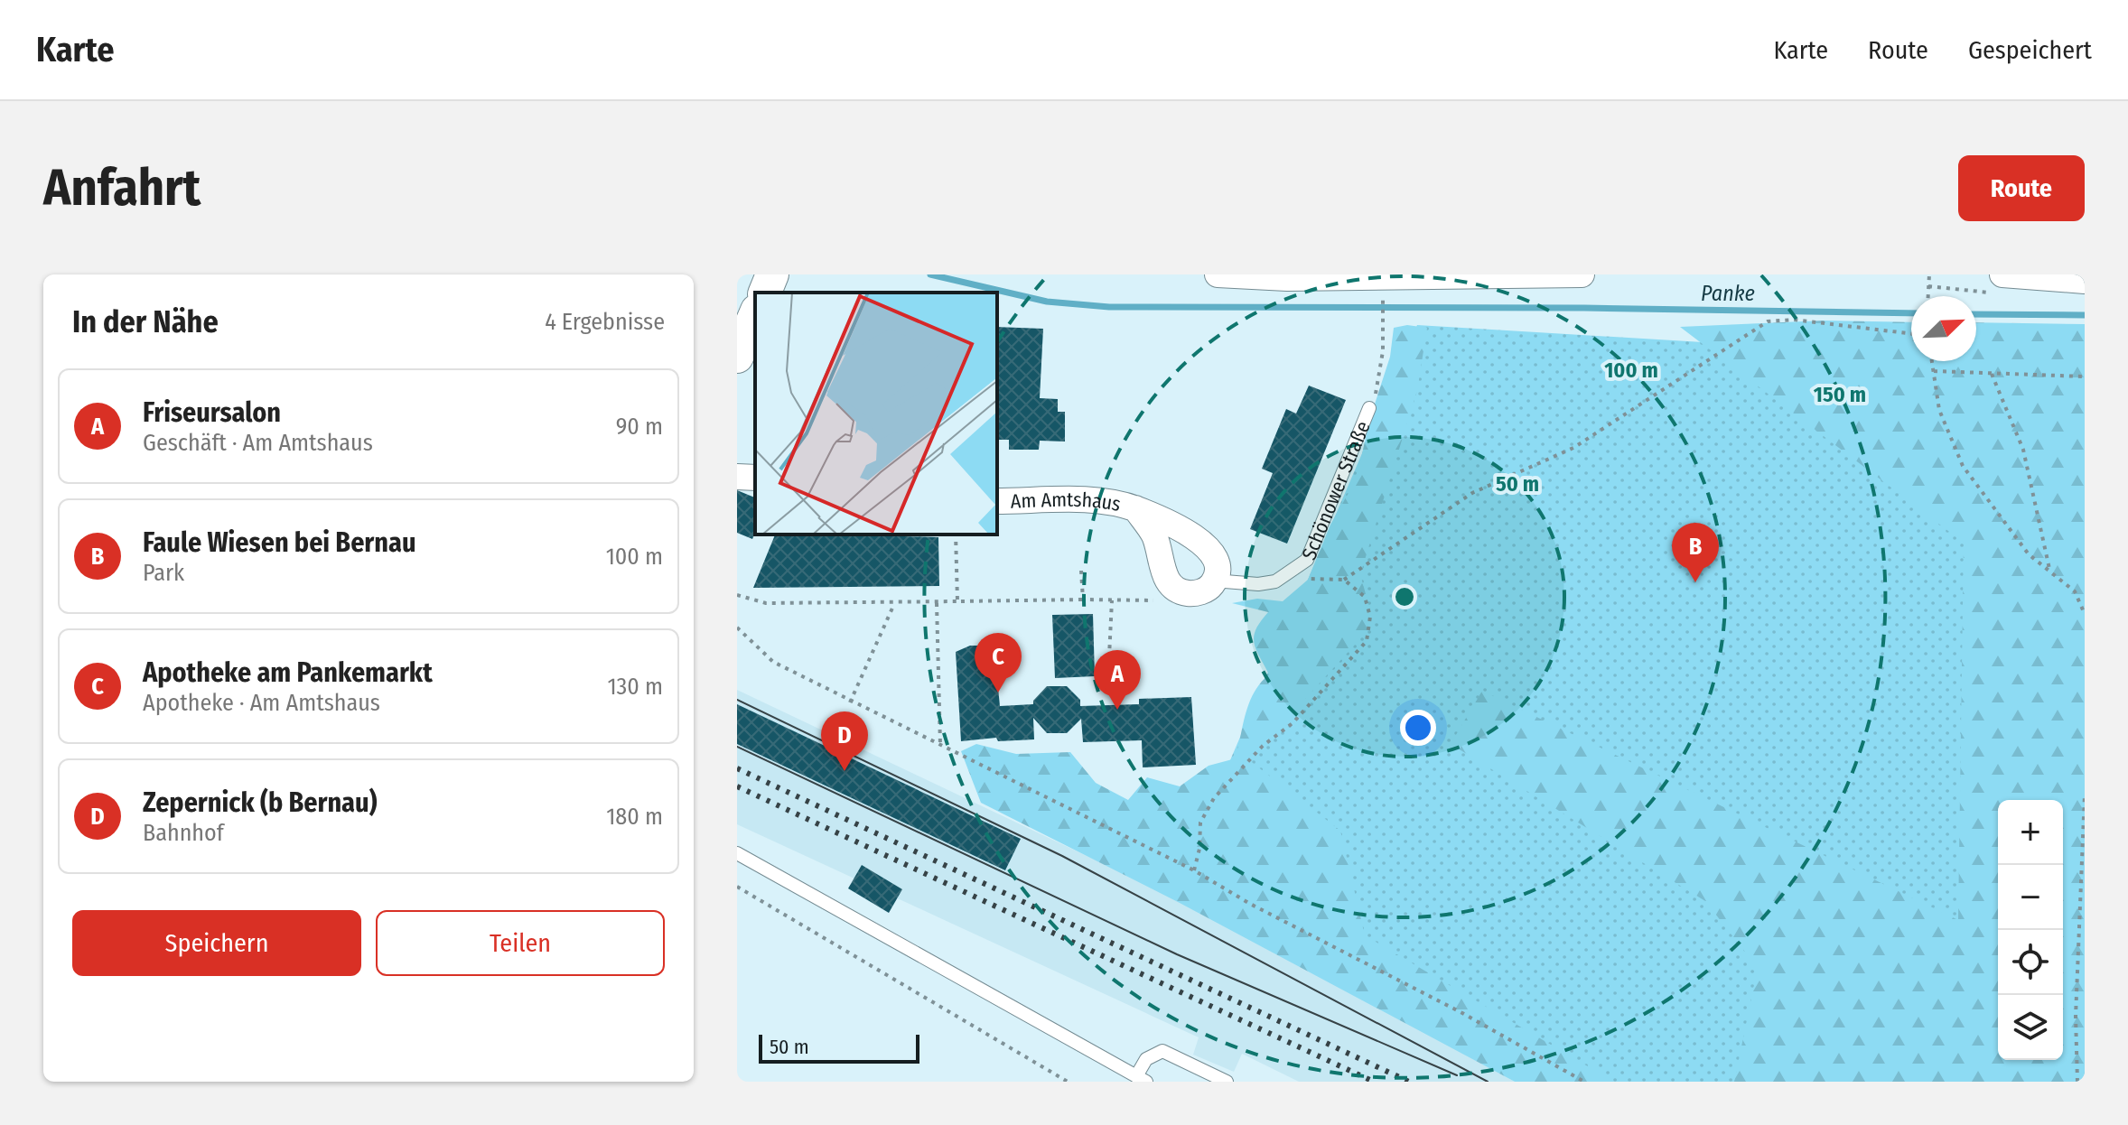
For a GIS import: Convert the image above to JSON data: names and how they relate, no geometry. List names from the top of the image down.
{
  "streets": {
    "street": ["Am Amtshaus"],
    "lane": ["Schönower Straße"]
  },
  "crossings": [
    ["Schönower Straße", "Am Amtshaus"]
  ],
  "water": ["Panke"],
  "scale_bar": "50 m",
  "north": "top right",
  "page": {
    "header": "Karte",
    "nav": ["Karte", "Route", "Gespeichert"],
    "buttons": [
      "Route",
      ["Speichern", "Teilen"]
    ],
    "title": "Anfahrt",
    "heading": ["In der Nähe", "4 Ergebnisse"],
    "list": [
      {
        "mark": "A",
        "name": "Friseursalon",
        "note": "Geschäft · Am Amtshaus",
        "value": "90 m"
      },
      {
        "mark": "B",
        "name": "Faule Wiesen bei Bernau",
        "note": "Park",
        "value": "100 m"
      },
      {
        "mark": "C",
        "name": "Apotheke am Pankemarkt",
        "note": "Apotheke · Am Amtshaus",
        "value": "130 m"
      },
      {
        "mark": "D",
        "name": "Zepernick (b Bernau)",
        "note": "Bahnhof",
        "value": "180 m"
      }
    ],
    "pins": [
      "B",
      "C",
      "A",
      "D"
    ],
    "map_buttons": ["+", "−"],
    "scale": "50 m"
  },
  "rings": ["100 m", "150 m", "50 m"]
}
